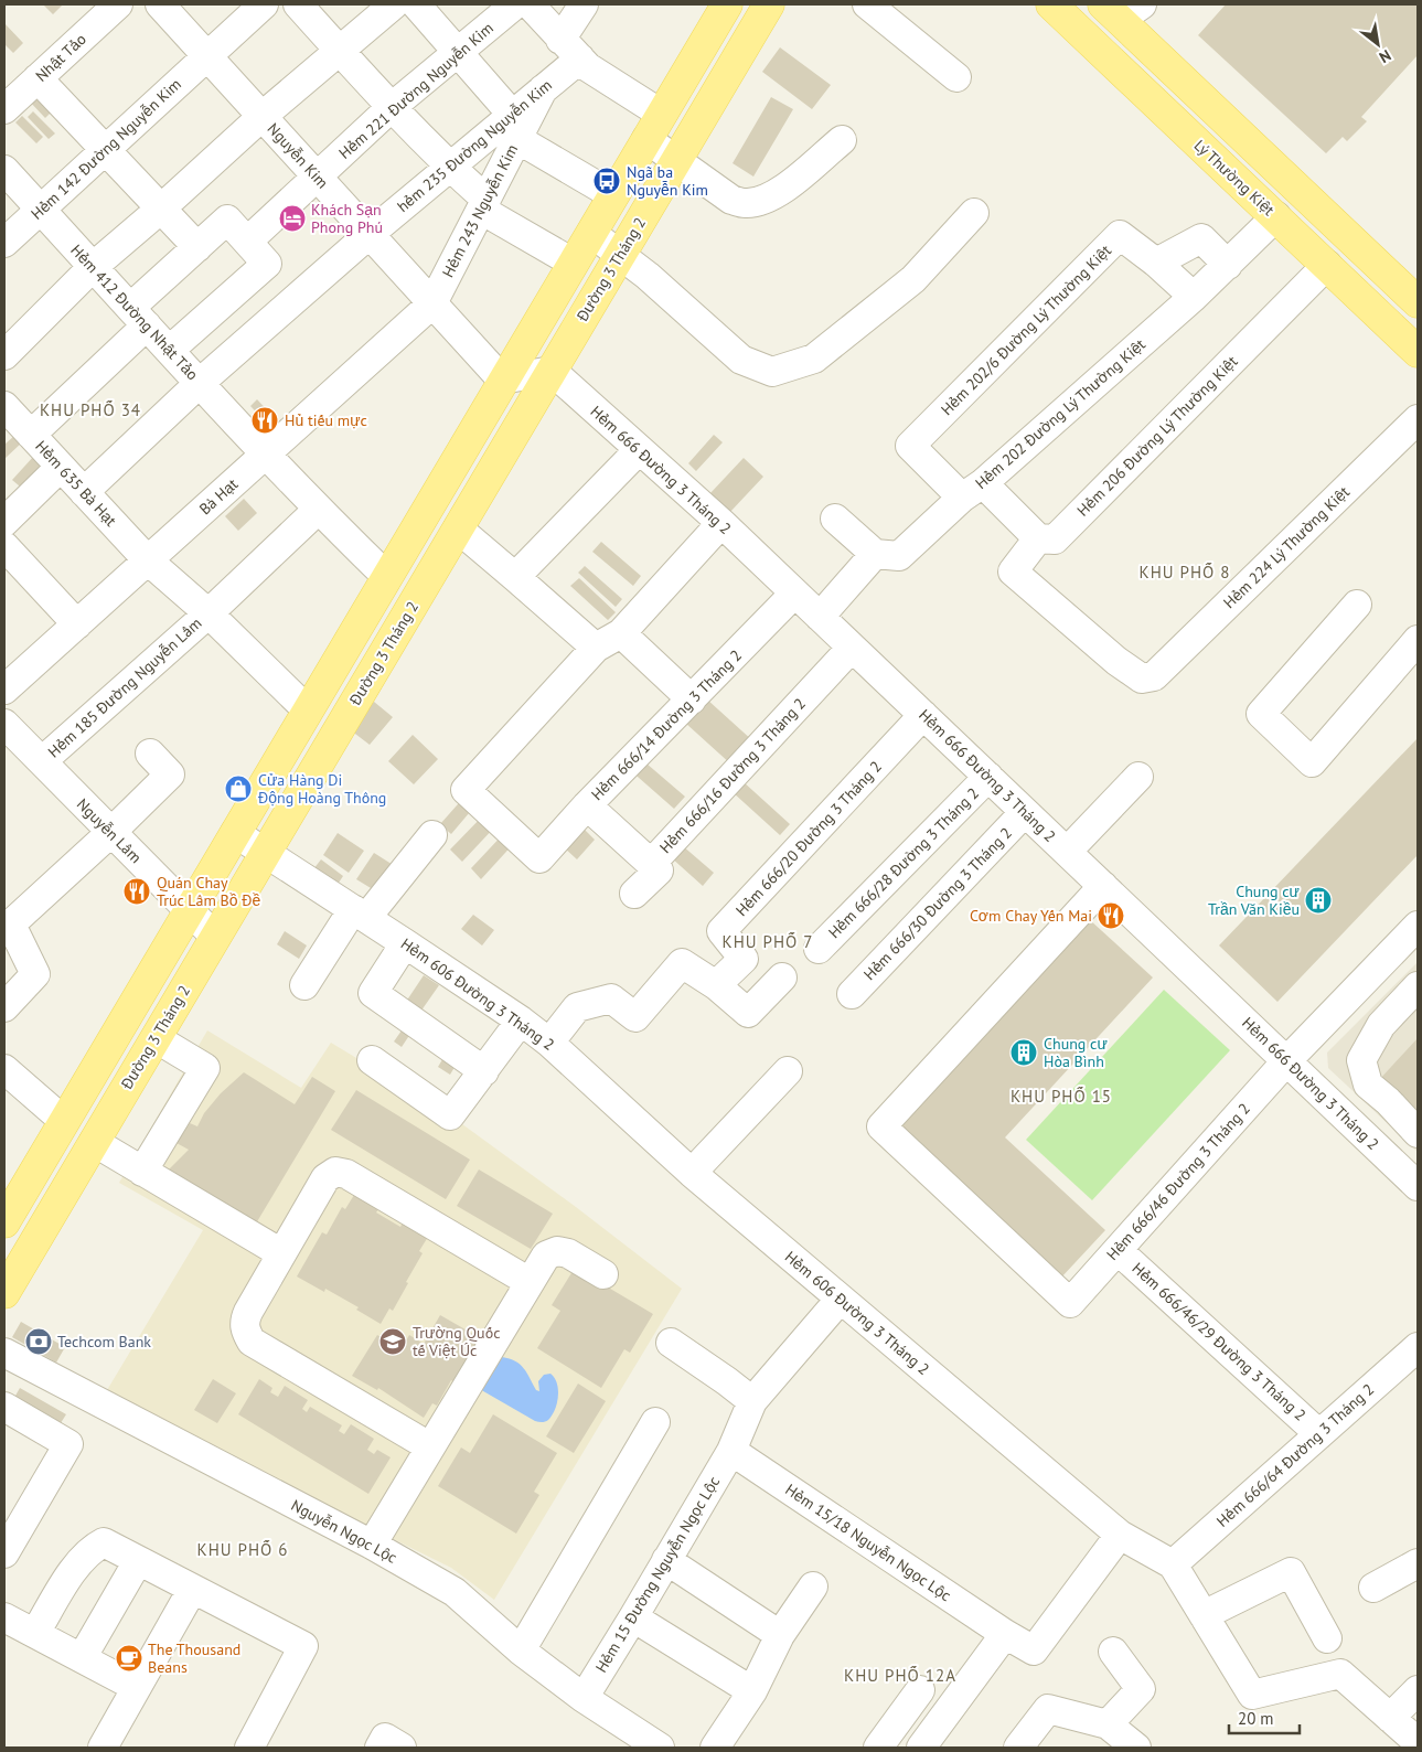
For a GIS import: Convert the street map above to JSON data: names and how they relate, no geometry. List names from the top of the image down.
{
  "streets": {
    "main road": ["Lý Thường Kiệt", "Đường 3 Tháng 2"],
    "street": [
      "Nhật Tảo",
      "Hẻm 221 Đường Nguyễn Kim",
      "hẻm 235 Đường Nguyễn Kim",
      "Hẻm 142 Đường Nguyễn Kim",
      "Nguyễn Kim",
      "Hẻm 243 Nguyễn Kim",
      "Hẻm 412 Đường Nhật Tảo",
      "Hẻm 202/6 Đường Lý Thường Kiệt",
      "Hẻm 202 Đường Lý Thường Kiệt",
      "Hẻm 206 Đường Lý Thường Kiệt",
      "Hẻm 666 Đường 3 Tháng 2",
      "Hẻm 635 Bà Hạt",
      "Bà Hạt",
      "Hẻm 224 Lý Thường Kiệt",
      "Hẻm 185 Đường Nguyễn Lâm",
      "Hẻm 666/14 Đường 3 Tháng 2",
      "Hẻm 666/16 Đường 3 Tháng 2",
      "Nguyễn Lâm",
      "Hẻm 666/20 Đường 3 Tháng 2",
      "Hẻm 666/28 Đường 3 Tháng 2",
      "Hẻm 666/30 Đường 3 Tháng 2",
      "Hẻm 606 Đường 3 Tháng 2",
      "Hẻm 666/46 Đường 3 Tháng 2",
      "Hẻm 666/46/29 Đường 3 Tháng 2",
      "Hẻm 666/64 Đường 3 Tháng 2",
      "Nguyễn Ngọc Lộc",
      "Hẻm 15/18 Nguyễn Ngọc Lộc",
      "Hẻm 15 Đường Nguyễn Ngọc Lộc"
    ]
  },
  "crossings": [
    ["Hẻm 221 Đường Nguyễn Kim", "Nguyễn Kim"],
    ["hẻm 235 Đường Nguyễn Kim", "Nguyễn Kim"],
    ["hẻm 235 Đường Nguyễn Kim", "Hẻm 243 Nguyễn Kim"],
    ["hẻm 235 Đường Nguyễn Kim", "Hẻm 412 Đường Nhật Tảo"],
    ["hẻm 235 Đường Nguyễn Kim", "Hẻm 635 Bà Hạt"],
    ["Hẻm 142 Đường Nguyễn Kim", "Nguyễn Kim"],
    ["Hẻm 142 Đường Nguyễn Kim", "Hẻm 412 Đường Nhật Tảo"],
    ["Nguyễn Kim", "Hẻm 243 Nguyễn Kim"],
    ["Nguyễn Kim", "Bà Hạt"],
    ["Lý Thường Kiệt", "Hẻm 202 Đường Lý Thường Kiệt"],
    ["Lý Thường Kiệt", "Hẻm 206 Đường Lý Thường Kiệt"],
    ["Hẻm 243 Nguyễn Kim", "Bà Hạt"],
    ["Đường 3 Tháng 2", "Hẻm 666 Đường 3 Tháng 2"],
    ["Đường 3 Tháng 2", "Nguyễn Lâm"],
    ["Đường 3 Tháng 2", "Hẻm 606 Đường 3 Tháng 2"],
    ["Hẻm 412 Đường Nhật Tảo", "Bà Hạt"],
    ["Hẻm 412 Đường Nhật Tảo", "Hẻm 185 Đường Nguyễn Lâm"],
    ["Hẻm 202/6 Đường Lý Thường Kiệt", "Hẻm 202 Đường Lý Thường Kiệt"],
    ["Hẻm 206 Đường Lý Thường Kiệt", "Hẻm 224 Lý Thường Kiệt"],
    ["Hẻm 666 Đường 3 Tháng 2", "Hẻm 666/14 Đường 3 Tháng 2"],
    ["Hẻm 666 Đường 3 Tháng 2", "Hẻm 666/16 Đường 3 Tháng 2"],
    ["Hẻm 666 Đường 3 Tháng 2", "Hẻm 666/20 Đường 3 Tháng 2"],
    ["Hẻm 666 Đường 3 Tháng 2", "Hẻm 666/28 Đường 3 Tháng 2"],
    ["Hẻm 666 Đường 3 Tháng 2", "Hẻm 666/30 Đường 3 Tháng 2"],
    ["Hẻm 666 Đường 3 Tháng 2", "Hẻm 666/46 Đường 3 Tháng 2"],
    ["Hẻm 635 Bà Hạt", "Bà Hạt"],
    ["Hẻm 635 Bà Hạt", "Hẻm 185 Đường Nguyễn Lâm"],
    ["Hẻm 185 Đường Nguyễn Lâm", "Nguyễn Lâm"],
    ["Hẻm 666/14 Đường 3 Tháng 2", "Hẻm 666/16 Đường 3 Tháng 2"],
    ["Hẻm 606 Đường 3 Tháng 2", "Hẻm 666/64 Đường 3 Tháng 2"],
    ["Hẻm 606 Đường 3 Tháng 2", "Hẻm 15/18 Nguyễn Ngọc Lộc"],
    ["Hẻm 606 Đường 3 Tháng 2", "Hẻm 15 Đường Nguyễn Ngọc Lộc"],
    ["Hẻm 666/46 Đường 3 Tháng 2", "Hẻm 666/46/29 Đường 3 Tháng 2"],
    ["Hẻm 666/46/29 Đường 3 Tháng 2", "Hẻm 666/64 Đường 3 Tháng 2"],
    ["Nguyễn Ngọc Lộc", "Hẻm 15 Đường Nguyễn Ngọc Lộc"],
    ["Hẻm 15/18 Nguyễn Ngọc Lộc", "Hẻm 15 Đường Nguyễn Ngọc Lộc"]
  ],
  "districts": [
    "KHU PHỐ 34",
    "KHU PHỐ 8",
    "KHU PHỐ 7",
    "KHU PHỐ 15",
    "KHU PHỐ 6",
    "KHU PHỐ 12A"
  ],
  "places": {
    "bus stop": ["Ngã ba Nguyễn Kim"],
    "hotel": ["Khách Sạn Phong Phú"],
    "restaurant": ["Hủ tiếu mực", "Quán Chay Trúc Lâm Bồ Đề", "Cơm Chay Yến Mai"],
    "shop": ["Cửa Hàng Di Động Hoàng Thông"],
    "building": ["Chung cư Trần Văn Kiều", "Chung cư Hòa Bình"],
    "bank": ["Techcom Bank"],
    "school or university": ["Trường Quốc tế Việt Úc"],
    "cafe": ["The Thousand Beans"]
  },
  "scale_bar": "20 m",
  "north": "bottom right"
}
